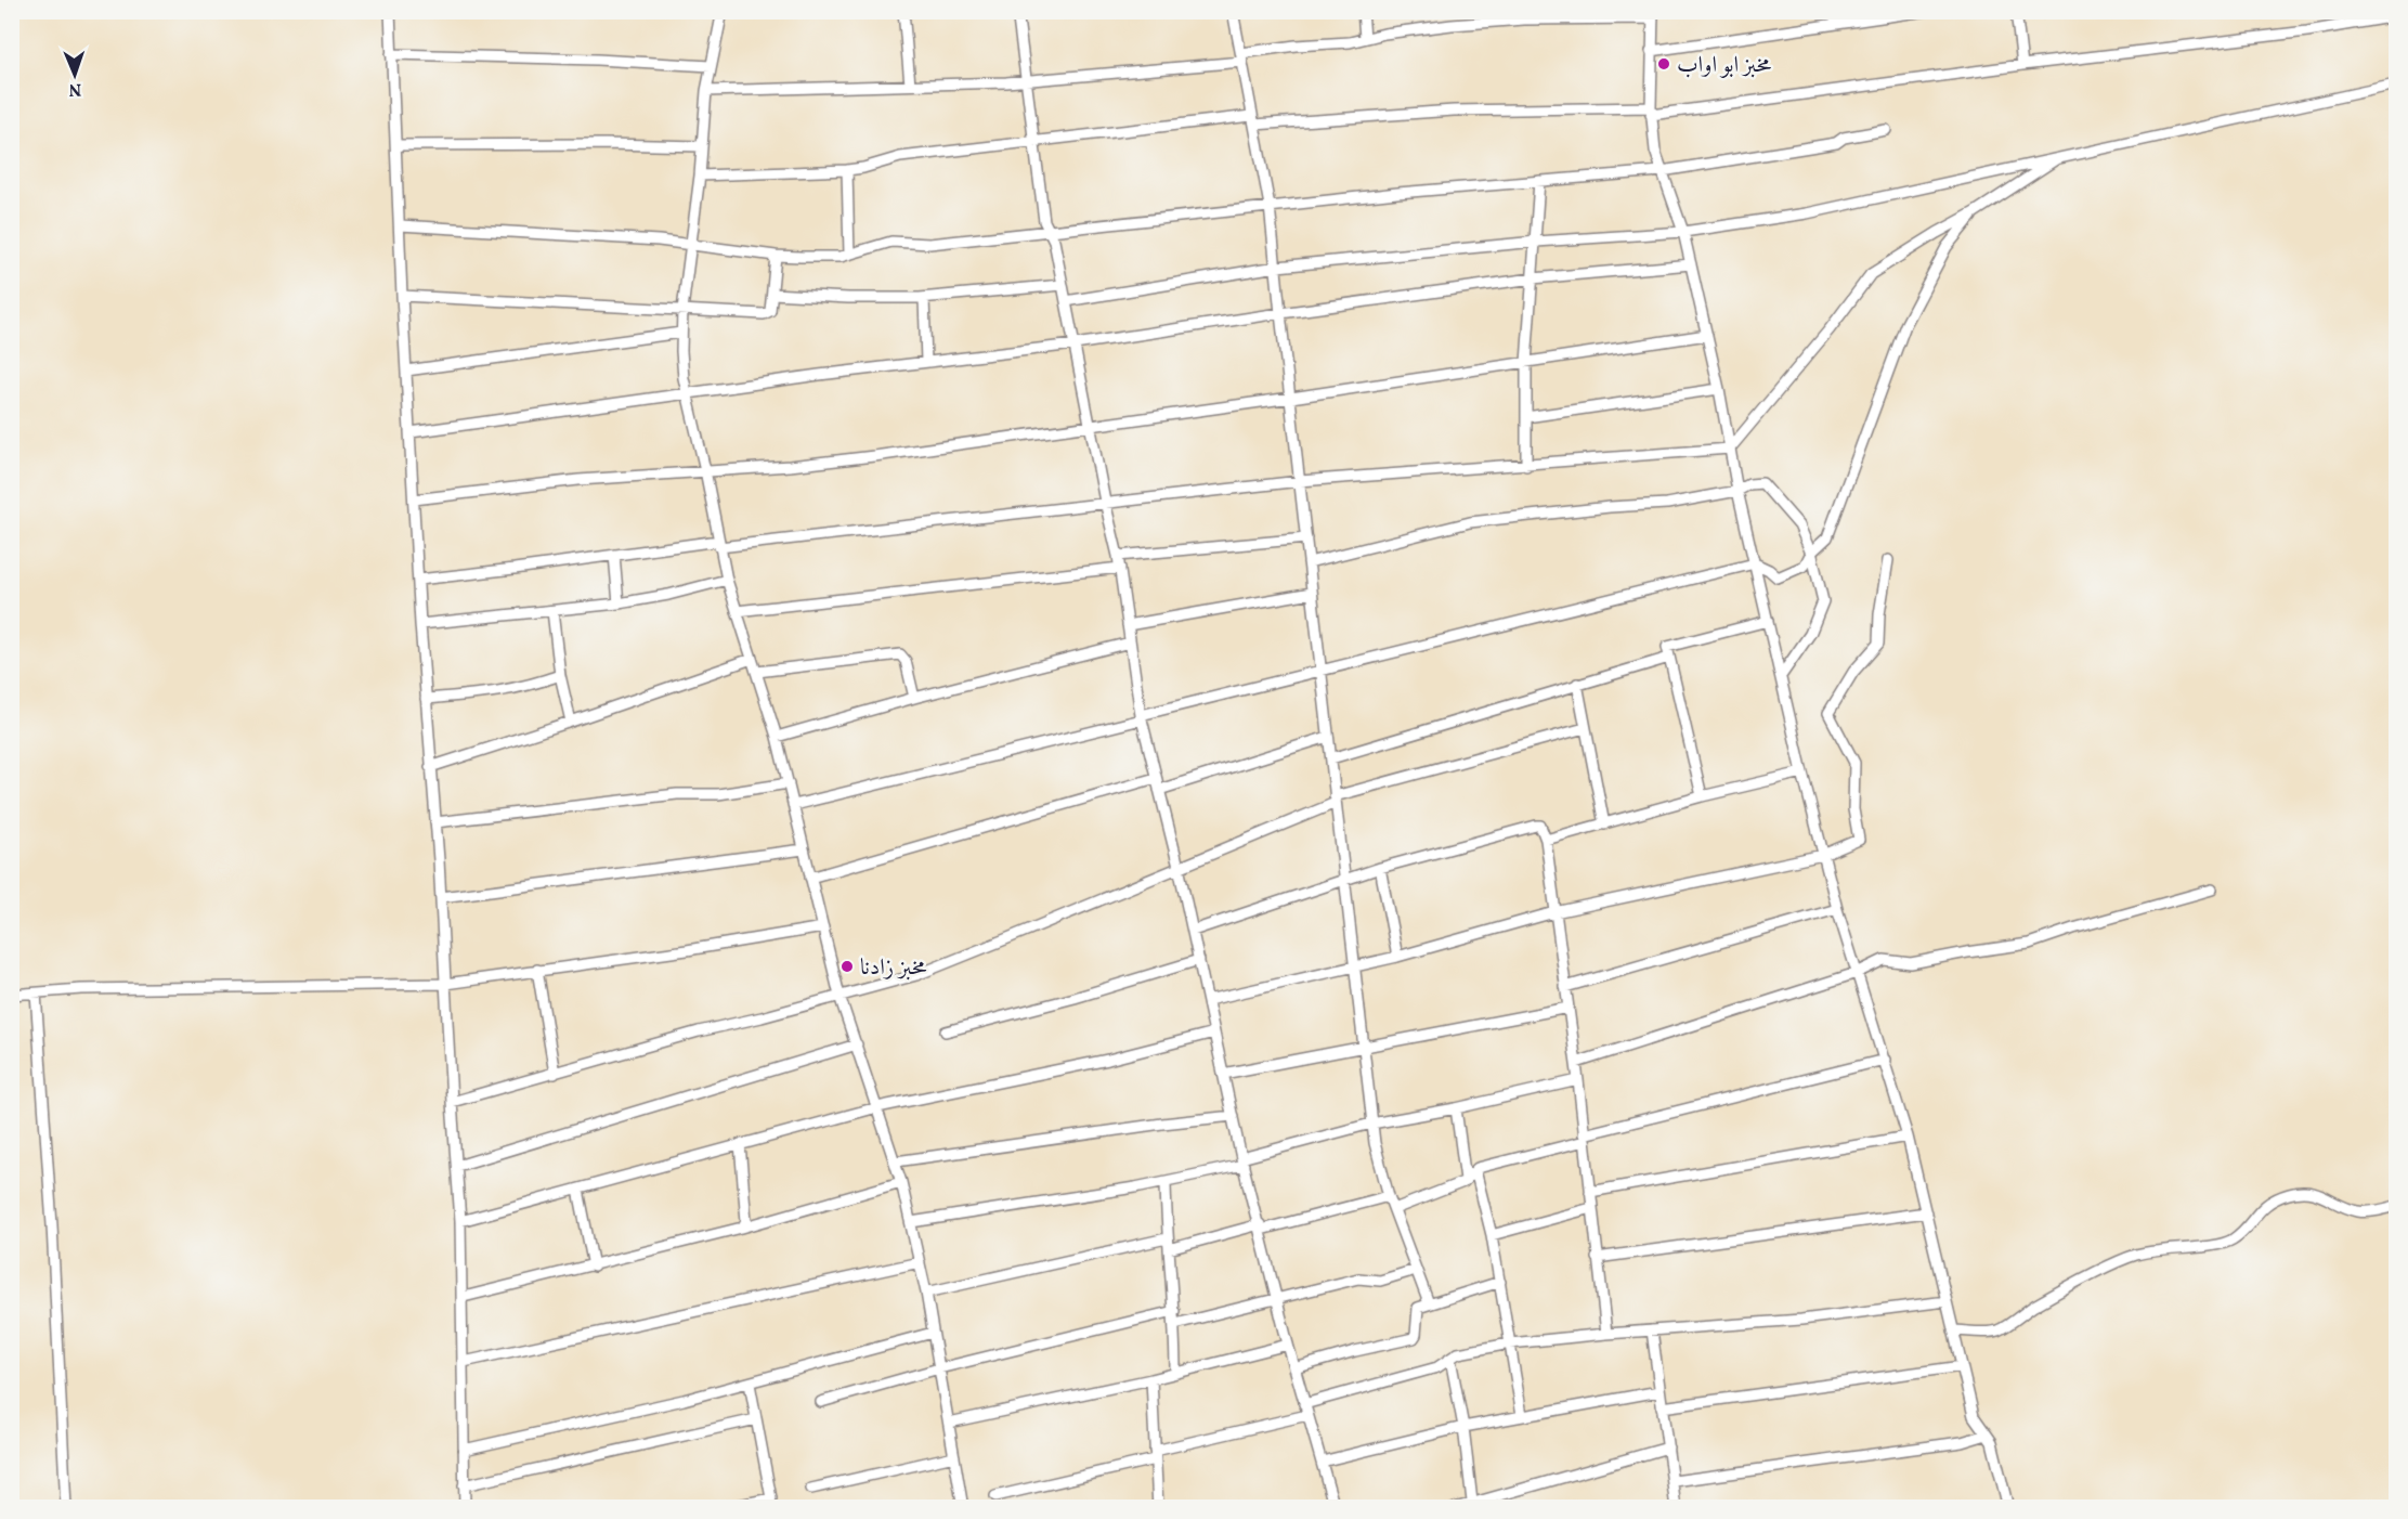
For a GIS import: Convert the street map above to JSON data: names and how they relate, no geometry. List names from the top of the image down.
{
  "places": ["مخبز ابو اواب", "مخبز زادنا"],
  "north": "bottom"
}
